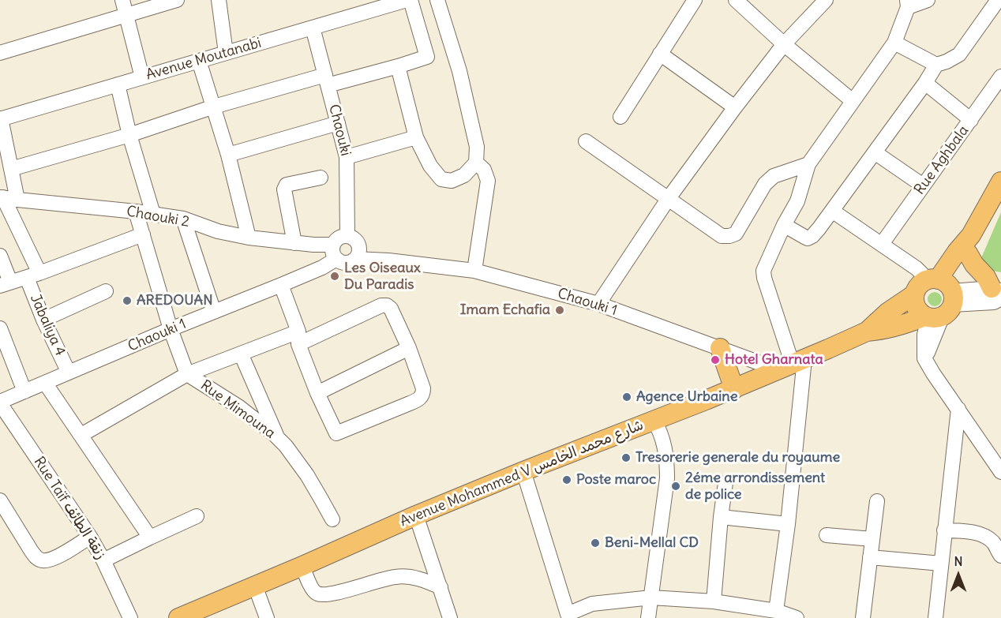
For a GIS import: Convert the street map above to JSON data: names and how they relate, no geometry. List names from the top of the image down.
{
  "streets": {
    "main road": ["Avenue Mohammed V شارع محمد الخامس"],
    "street": [
      "Avenue Moutanabi",
      "Chaouki",
      "Rue Aghbala",
      "Chaouki 2",
      "Chaouki 1",
      "Jabaliya 4",
      "Rue Mimouna",
      "Rue Taïf زنقة الطائف"
    ]
  },
  "crossings": [
    ["Avenue Moutanabi", "Chaouki"],
    ["Chaouki", "Chaouki 2"],
    ["Chaouki", "Chaouki 1"],
    ["Chaouki 2", "Chaouki 1"],
    ["Chaouki 2", "Jabaliya 4"],
    ["Chaouki 2", "Rue Mimouna"],
    ["Chaouki 1", "Jabaliya 4"],
    ["Chaouki 1", "Rue Mimouna"],
    ["Chaouki 1", "Avenue Mohammed V شارع محمد الخامس"],
    ["Chaouki 1", "Rue Taïf زنقة الطائف"]
  ],
  "places": [
    "Les Oiseaux Du Paradis",
    "AREDOUAN",
    "Imam Echafia",
    "Hotel Gharnata",
    "Agence Urbaine",
    "Tresorerie generale du royaume",
    "Poste maroc",
    "2éme arrondissement de police",
    "Beni-Mellal CD"
  ],
  "north": "top"
}
